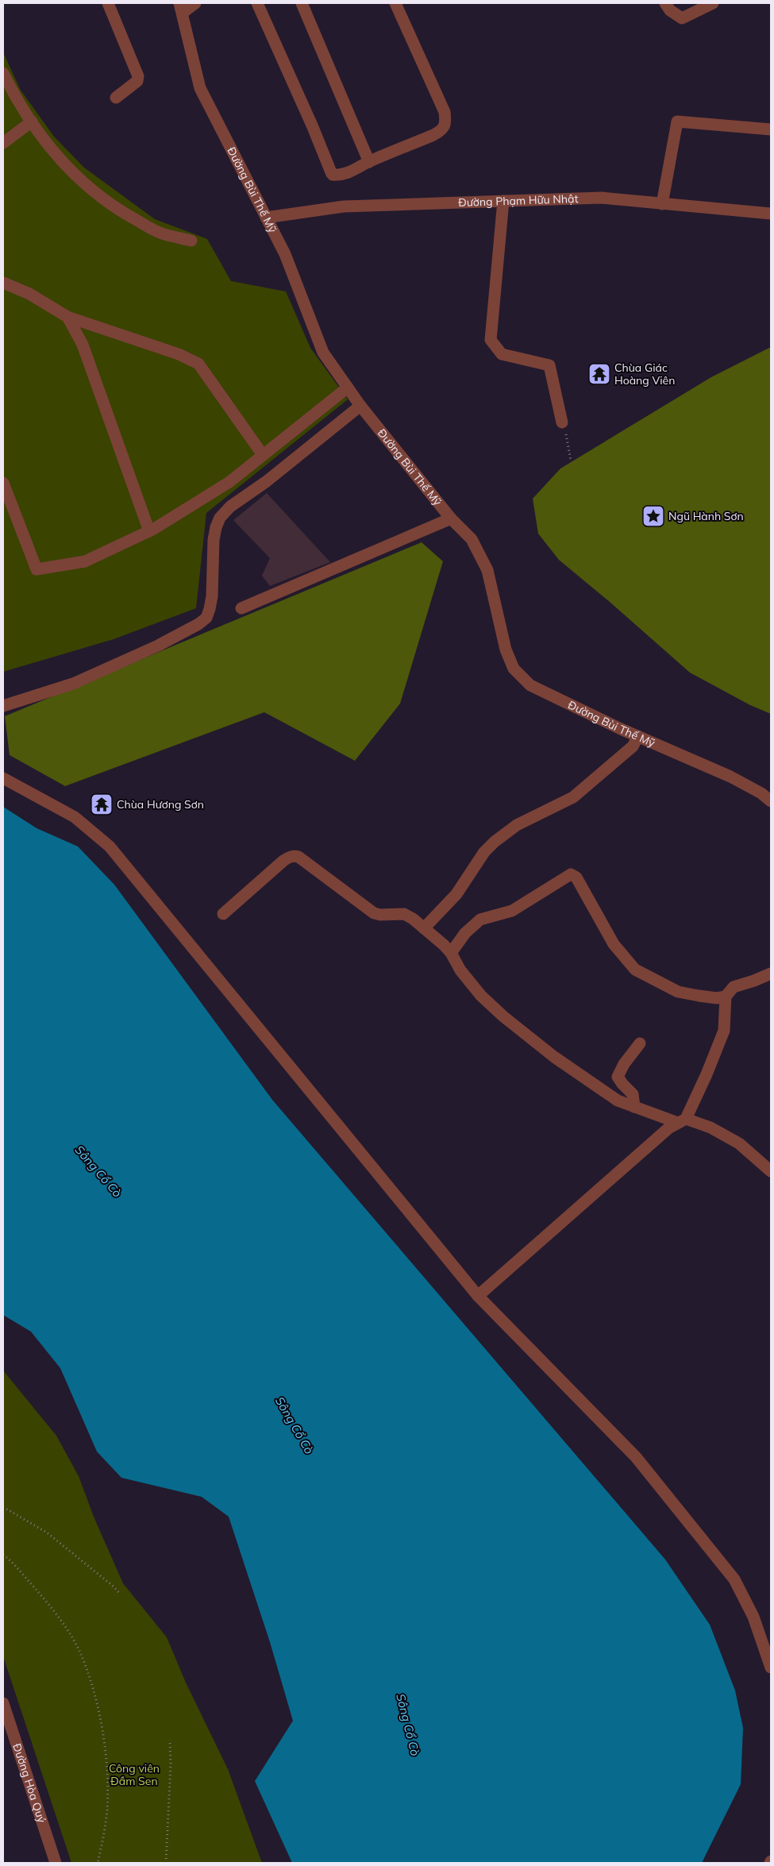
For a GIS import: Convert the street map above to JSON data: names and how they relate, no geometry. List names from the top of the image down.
{
  "streets": {
    "street": ["Đường Bùi Thế Mỹ", "Đường Phạm Hữu Nhật", "Đường Hòa Quý"]
  },
  "crossings": [
    ["Đường Bùi Thế Mỹ", "Đường Phạm Hữu Nhật"]
  ],
  "water": ["Sông Cổ Cò"],
  "parks": ["Công viên Đầm Sen"],
  "places": {
    "temple": ["Chùa Giác Hoàng Viên", "Chùa Hương Sơn"],
    "place": ["Ngũ Hành Sơn"]
  }
}
